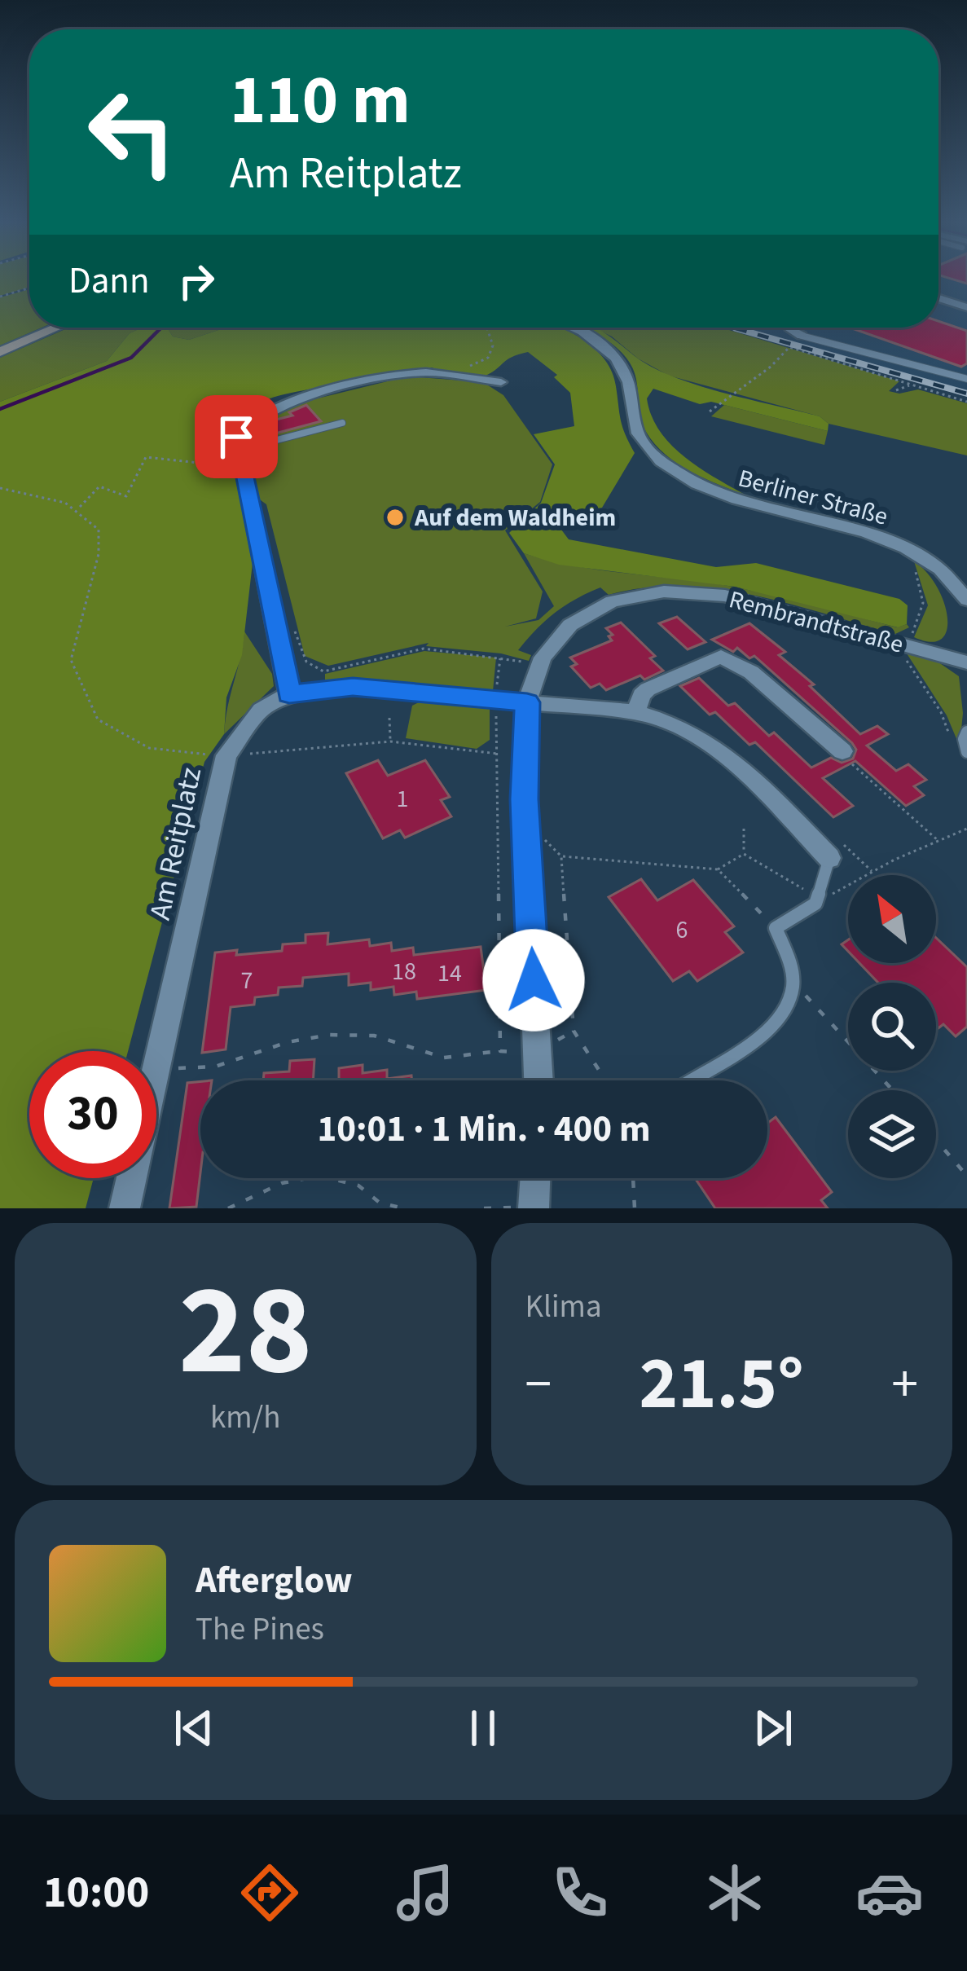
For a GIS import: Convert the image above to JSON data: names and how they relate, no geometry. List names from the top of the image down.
{
  "streets": {
    "street": ["Berliner Straße", "Rembrandtstraße", "Am Reitplatz"]
  },
  "places": ["Auf dem Waldheim"],
  "house_numbers": [
    "1",
    "6",
    "18",
    "14",
    "7"
  ],
  "north": "top left",
  "page": {
    "turn": ["110 m", "Am Reitplatz"],
    "then": "Dann",
    "limit": "30",
    "trip": "10:01 · 1 Min. · 400 m",
    "tile": [
      ["28", "km/h"],
      "Klima"
    ],
    "heat": ["−", "21.5°", "+"],
    "song": ["Afterglow", "The Pines"],
    "tabs": "10:00"
  }
}
